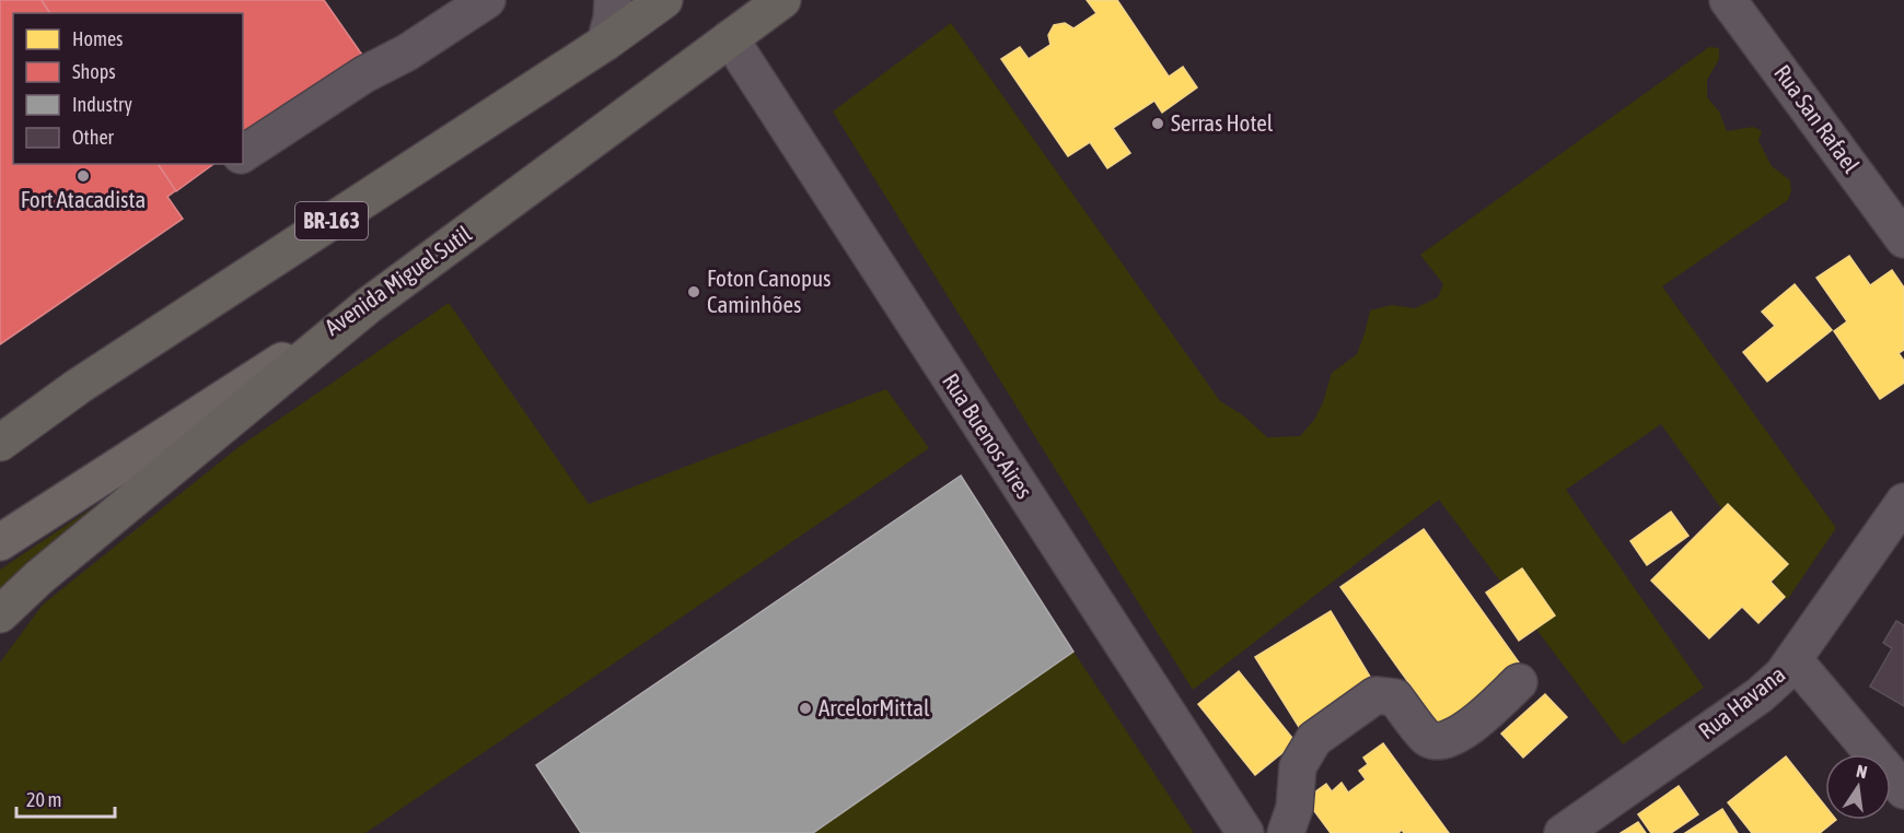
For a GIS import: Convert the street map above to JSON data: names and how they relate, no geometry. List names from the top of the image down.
{
  "streets": {
    "highway": ["BR-163", "Avenida Miguel Sutil"],
    "street": ["Rua San Rafael", "Rua Buenos Aires", "Rua Havana"]
  },
  "crossings": [
    ["Avenida Miguel Sutil", "Rua Buenos Aires"]
  ],
  "places": [
    "Serras Hotel",
    "Fort Atacadista",
    "Foton Canopus Caminhões",
    "ArcelorMittal"
  ],
  "legend": [
    "Homes",
    "Shops",
    "Industry",
    "Other"
  ],
  "scale_bar": "20 m",
  "north": "top"
}
